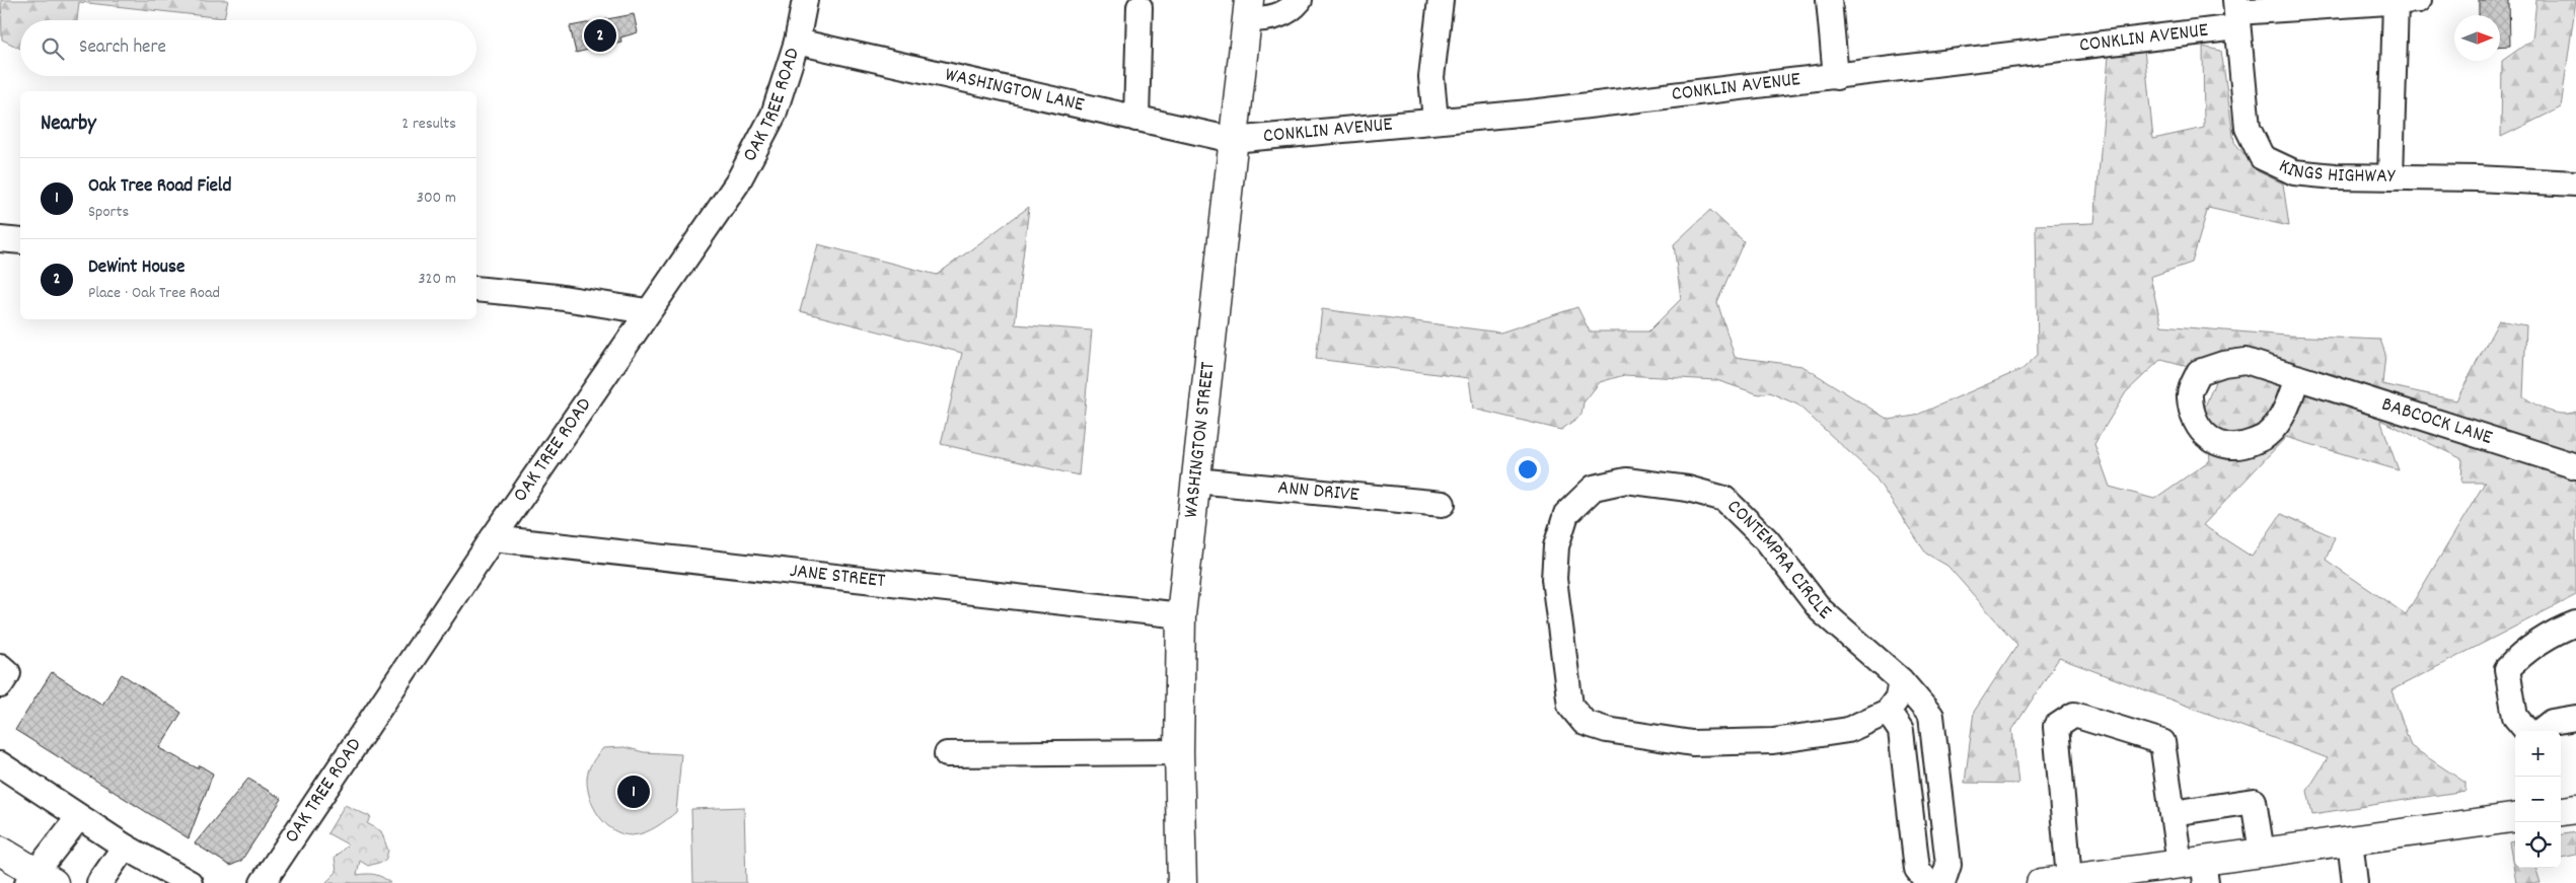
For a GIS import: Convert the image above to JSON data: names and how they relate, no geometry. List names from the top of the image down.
{
  "streets": {
    "main road": ["WASHINGTON STREET"],
    "street": [
      "CONKLIN AVENUE",
      "WASHINGTON LANE",
      "OAK TREE ROAD",
      "KINGS HIGHWAY",
      "BABCOCK LANE",
      "ANN DRIVE",
      "CONTEMPRA CIRCLE",
      "JANE STREET"
    ]
  },
  "crossings": [
    ["CONKLIN AVENUE", "WASHINGTON LANE"],
    ["CONKLIN AVENUE", "KINGS HIGHWAY"],
    ["CONKLIN AVENUE", "WASHINGTON STREET"],
    ["WASHINGTON LANE", "OAK TREE ROAD"],
    ["WASHINGTON LANE", "WASHINGTON STREET"],
    ["OAK TREE ROAD", "JANE STREET"],
    ["WASHINGTON STREET", "ANN DRIVE"],
    ["WASHINGTON STREET", "JANE STREET"]
  ],
  "north": "right",
  "page": {
    "pins": ["2", "1"],
    "search": "Search here",
    "heading": ["Nearby", "2 results"],
    "list": [
      {
        "mark": "1",
        "name": "Oak Tree Road Field",
        "note": "Sports",
        "value": "300 m"
      },
      {
        "mark": "2",
        "name": "DeWint House",
        "note": "Place · Oak Tree Road",
        "value": "320 m"
      }
    ],
    "map_buttons": ["+", "−"]
  }
}
